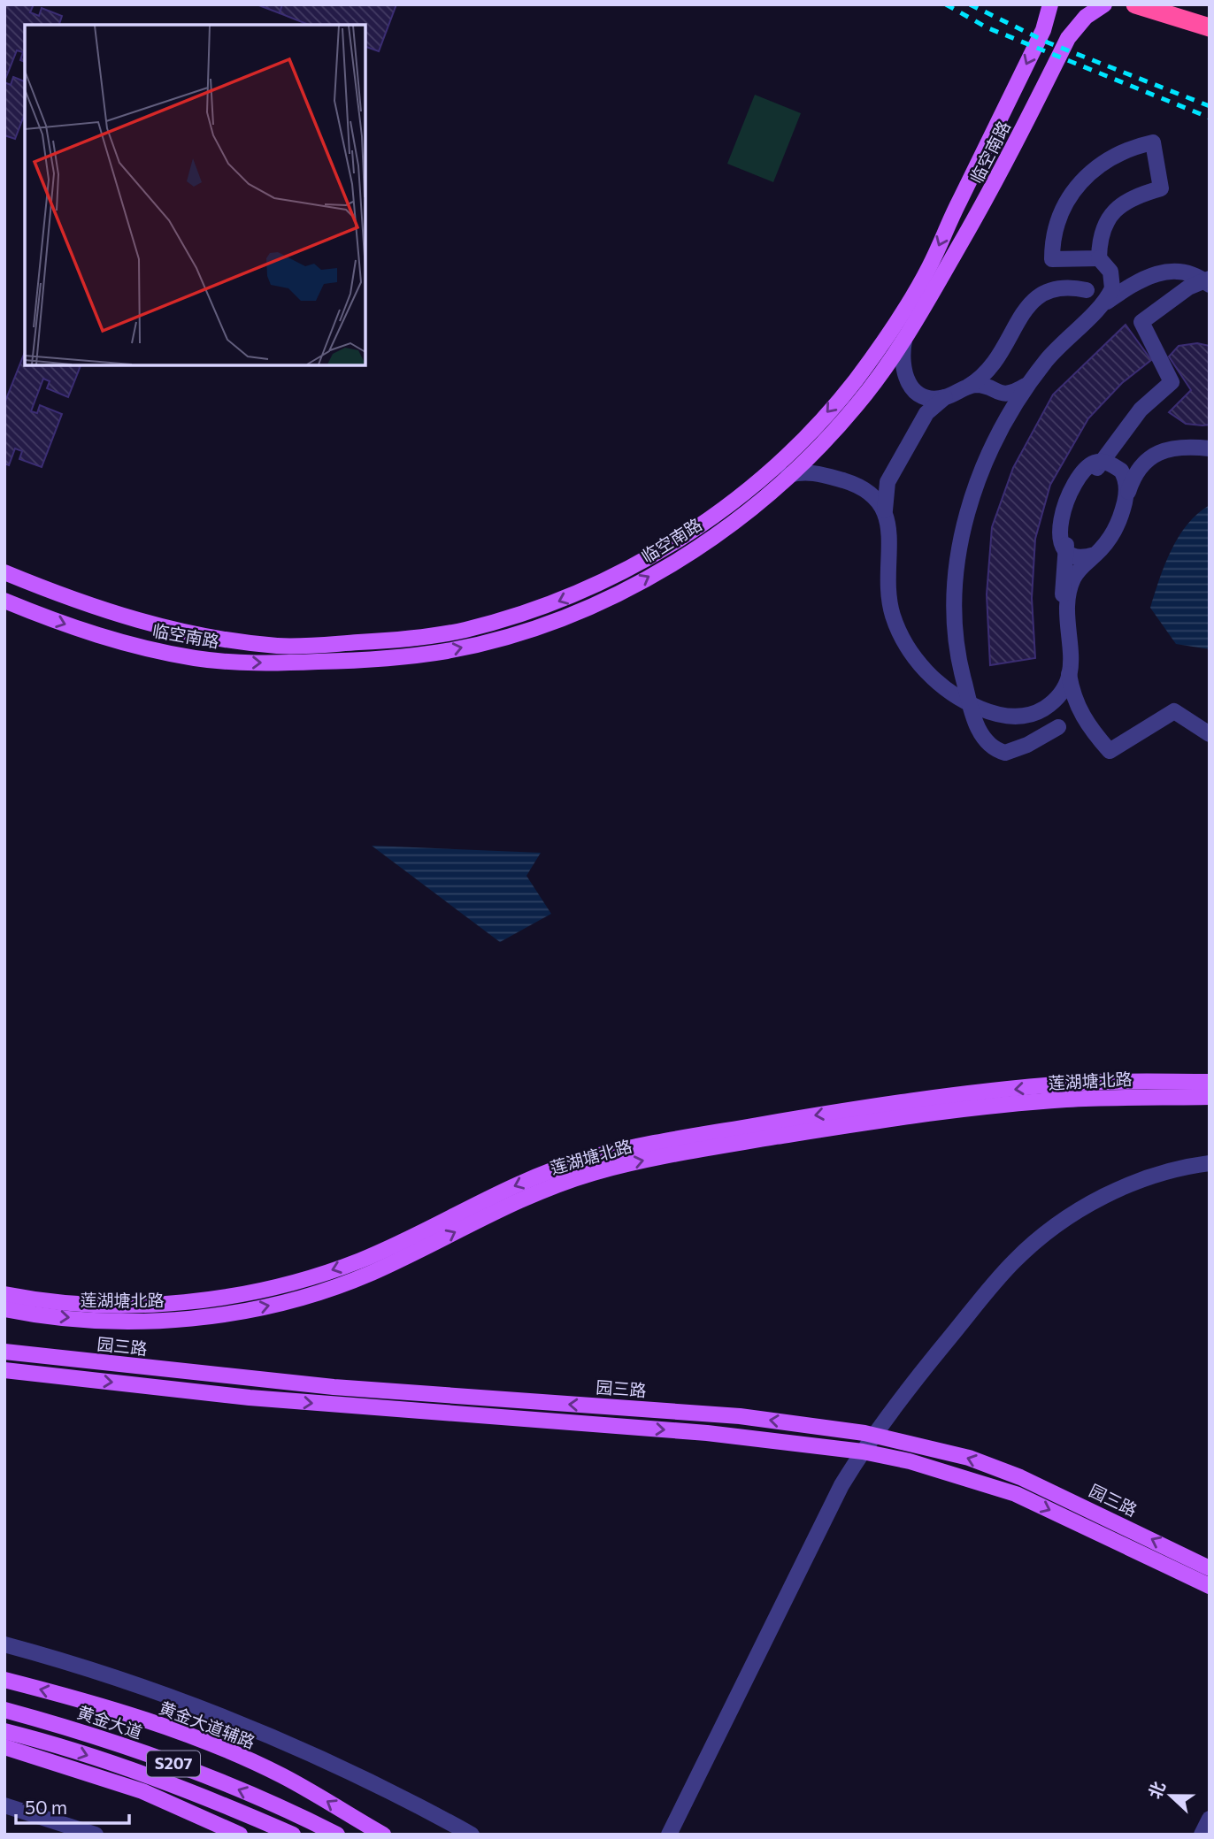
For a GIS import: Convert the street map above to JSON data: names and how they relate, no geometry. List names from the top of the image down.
{
  "streets": {
    "main road": [
      "临空南路",
      "莲湖塘北路",
      "园三路",
      "黄金大道",
      "黄金大道辅路",
      "S207"
    ]
  },
  "scale_bar": "50 m",
  "north": "left"
}
